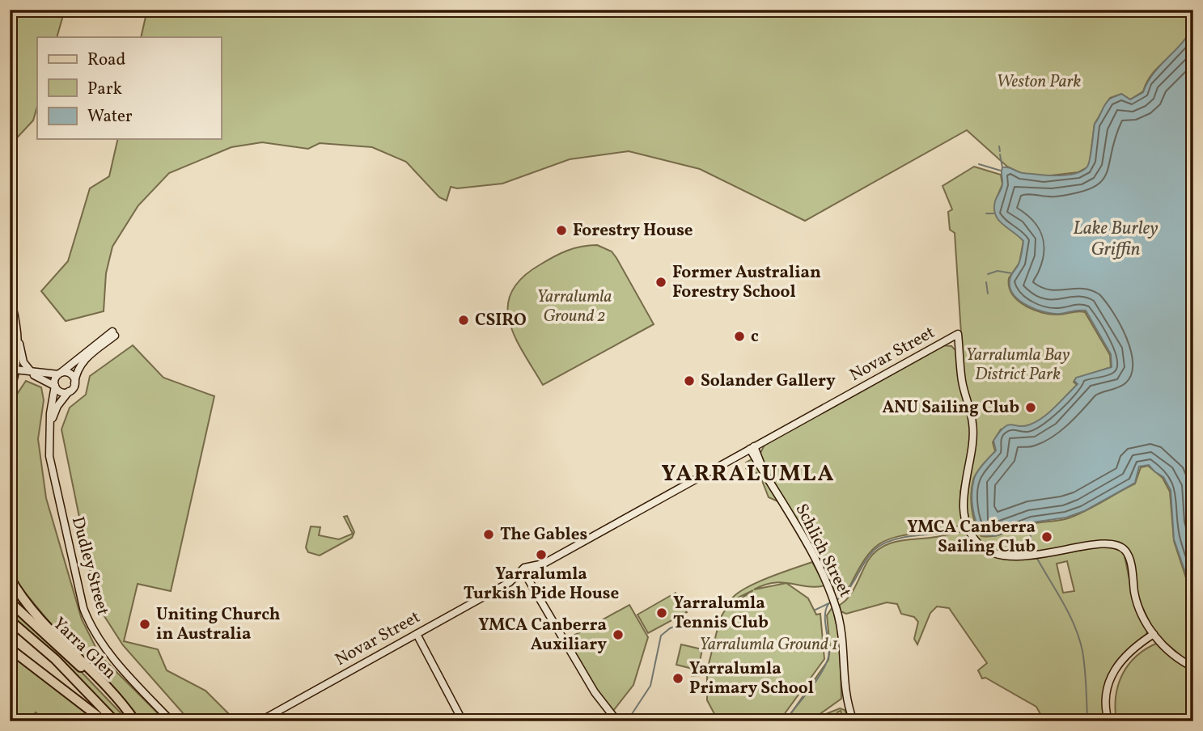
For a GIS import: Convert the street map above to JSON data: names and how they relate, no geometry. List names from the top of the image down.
{
  "streets": {
    "highway": ["Yarra Glen"],
    "main road": ["Novar Street", "Schlich Street", "Dudley Street"]
  },
  "crossings": [
    ["Novar Street", "Schlich Street"]
  ],
  "districts": ["YARRALUMLA"],
  "water": ["Lake Burley Griffin"],
  "parks": [
    "Weston Park",
    "Yarralumla Ground 2",
    "Yarralumla Bay District Park",
    "Yarralumla Ground 1"
  ],
  "places": [
    "Forestry House",
    "Former Australian Forestry School",
    "CSIRO",
    "c",
    "Solander Gallery",
    "ANU Sailing Club",
    "The Gables",
    "YMCA Canberra Sailing Club",
    "Yarralumla Turkish Pide House",
    "Yarralumla Tennis Club",
    "Uniting Church in Australia",
    "YMCA Canberra Auxiliary",
    "Yarralumla Primary School"
  ],
  "legend": ["Road", "Park", "Water"]
}
